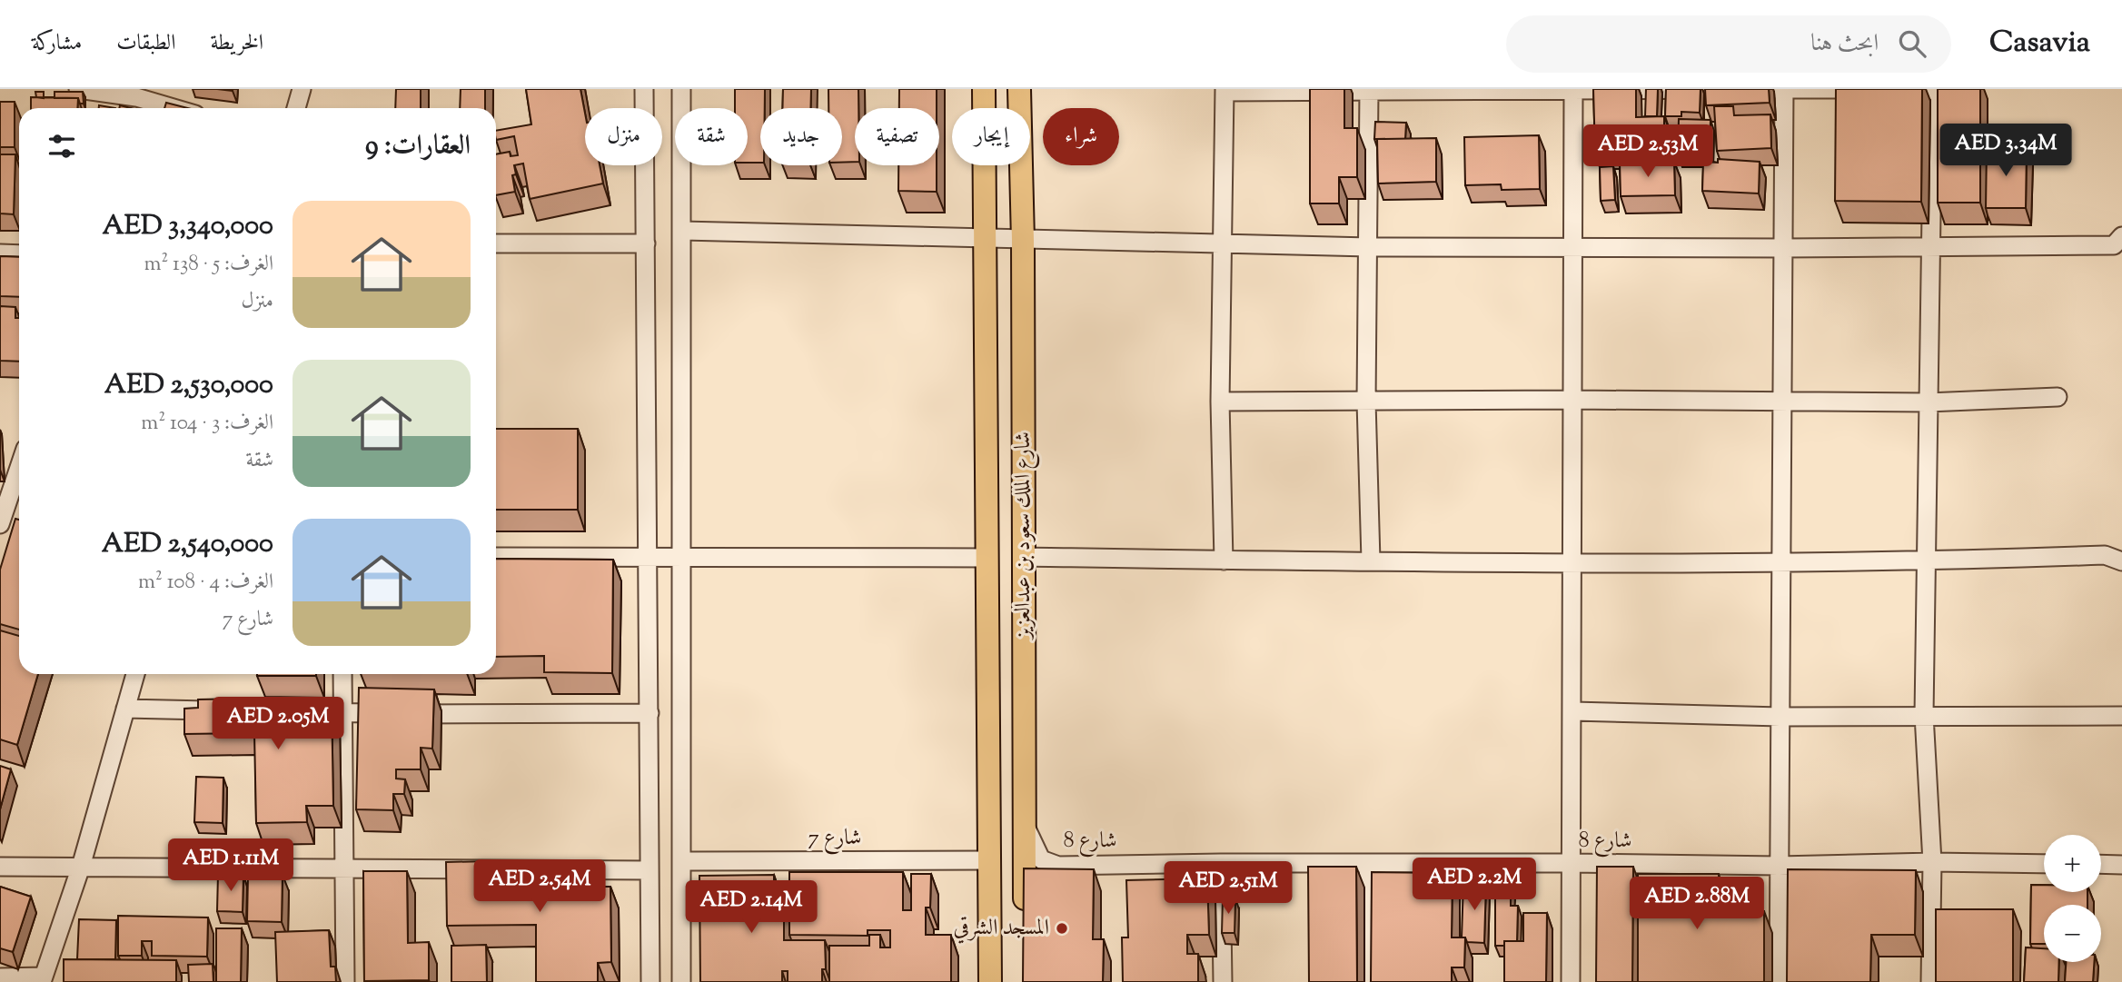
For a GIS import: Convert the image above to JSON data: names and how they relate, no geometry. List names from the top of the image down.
{
  "streets": {
    "main road": ["شارع الملك سعود بن عبدالعزيز"],
    "street": ["شارع 7", "شارع 8"]
  },
  "crossings": [
    ["شارع الملك سعود بن عبدالعزيز", "شارع 7"],
    ["شارع الملك سعود بن عبدالعزيز", "شارع 8"]
  ],
  "places": ["المسجد الشرقي"],
  "page": {
    "header": "Casavia",
    "search": "ابحث هنا",
    "nav": ["الخريطة", "الطبقات", "مشاركة"],
    "chip": [
      "شراء",
      "إيجار",
      "تصفية",
      "جديد",
      "شقة",
      "منزل"
    ],
    "heading": "العقارات: 9",
    "price": [
      "AED 3.34M",
      "AED 2.53M",
      "AED 2.05M",
      "AED 1.11M",
      "AED 2.2M",
      "AED 2.54M",
      "AED 2.51M",
      "AED 2.88M",
      "AED 2.14M"
    ],
    "list": [
      {
        "name": "AED 3,340,000",
        "note": "الغرف: 5 · 138 m² · منزل"
      },
      {
        "name": "AED 2,530,000",
        "note": "الغرف: 3 · 104 m² · شقة"
      },
      {
        "name": "AED 2,540,000",
        "note": "الغرف: 4 · 108 m² · شارع 7"
      }
    ],
    "map_buttons": ["+", "−"]
  }
}
